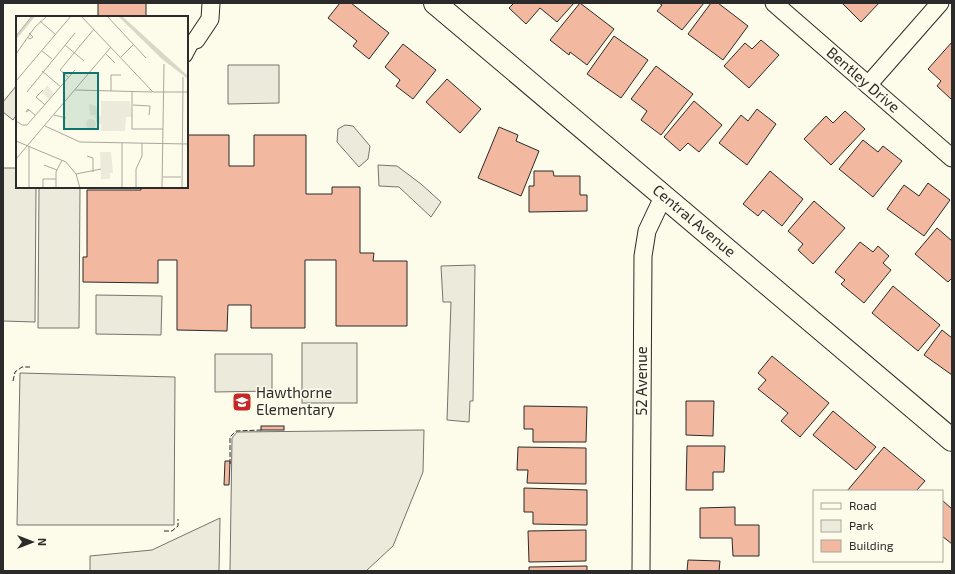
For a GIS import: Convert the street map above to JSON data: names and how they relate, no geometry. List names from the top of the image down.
{
  "streets": {
    "street": ["Bentley Drive", "Central Avenue", "52 Avenue"]
  },
  "crossings": [
    ["Central Avenue", "52 Avenue"]
  ],
  "places": {
    "school or university": ["Hawthorne Elementary"]
  },
  "legend": ["Road", "Park", "Building"],
  "north": "right"
}
